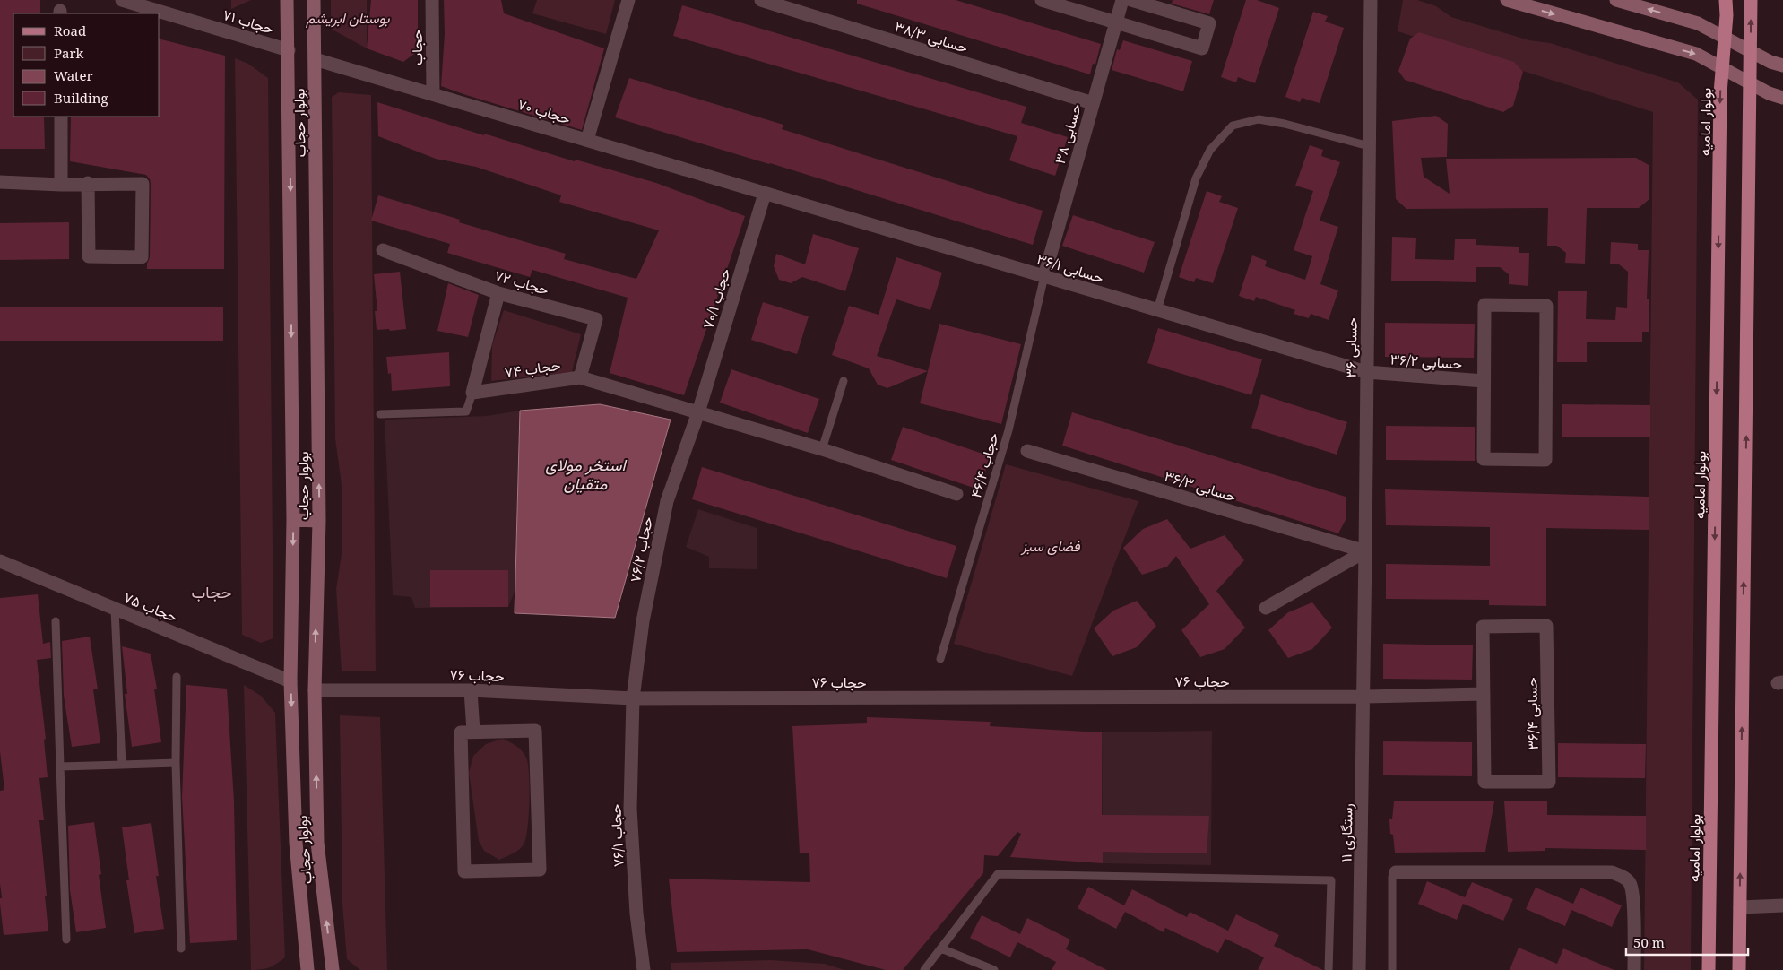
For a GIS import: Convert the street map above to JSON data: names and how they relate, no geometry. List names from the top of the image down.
{
  "streets": {
    "main road": ["بولوار امامیه", "بولوار حجاب"],
    "street": [
      "حجاب ۷۱",
      "حسابی ۳۸/۳",
      "حجاب",
      "حجاب ۷۰",
      "حسابی ۳۸",
      "حسابی ۳۶/۱",
      "حجاب ۷۲",
      "حجاب ۷۰/۱",
      "حسابی ۳۶",
      "حسابی ۳۶/۲",
      "حجاب ۷۴",
      "حسابی ۳۶/۳",
      "حجاب ۷۶/۲",
      "حجاب ۷۵",
      "حجاب ۷۶",
      "حسابی ۳۶/۴",
      "رستگاری ۱۱",
      "حجاب ۷۶/۱"
    ],
    "lane": ["حجاب ۴۶/۴"]
  },
  "crossings": [
    ["حجاب ۷۱", "بولوار حجاب"],
    ["حسابی ۳۸/۳", "حسابی ۳۸"],
    ["حجاب", "حجاب ۷۰"],
    ["حجاب ۷۰", "بولوار حجاب"],
    ["حجاب ۷۰", "حسابی ۳۶/۱"],
    ["حجاب ۷۰", "حجاب ۷۰/۱"],
    ["بولوار حجاب", "حجاب ۷۵"],
    ["بولوار حجاب", "حجاب ۷۶"],
    ["حسابی ۳۸", "حسابی ۳۶/۱"],
    ["حسابی ۳۸", "حجاب ۴۶/۴"],
    ["حسابی ۳۶/۱", "حجاب ۷۰/۱"],
    ["حسابی ۳۶/۱", "حسابی ۳۶"],
    ["حسابی ۳۶/۱", "حسابی ۳۶/۲"],
    ["حسابی ۳۶/۱", "حجاب ۴۶/۴"],
    ["حجاب ۷۲", "حجاب ۷۴"],
    ["حجاب ۷۰/۱", "حجاب ۷۴"],
    ["حجاب ۷۰/۱", "حجاب ۷۶/۲"],
    ["حسابی ۳۶", "حسابی ۳۶/۲"],
    ["حسابی ۳۶", "حسابی ۳۶/۳"],
    ["حسابی ۳۶", "حجاب ۷۶"],
    ["حسابی ۳۶", "رستگاری ۱۱"],
    ["حجاب ۷۴", "حجاب ۷۶/۲"],
    ["حجاب ۷۶/۲", "حجاب ۷۶"],
    ["حجاب ۷۶/۲", "حجاب ۷۶/۱"],
    ["حجاب ۷۶", "رستگاری ۱۱"],
    ["حجاب ۷۶", "حجاب ۷۶/۱"]
  ],
  "districts": ["حجاب"],
  "water": ["استخر مولای متقیان"],
  "parks": ["بوستان ابریشم", "فضای سبز"],
  "legend": [
    "Road",
    "Park",
    "Water",
    "Building"
  ],
  "scale_bar": "50 m"
}
